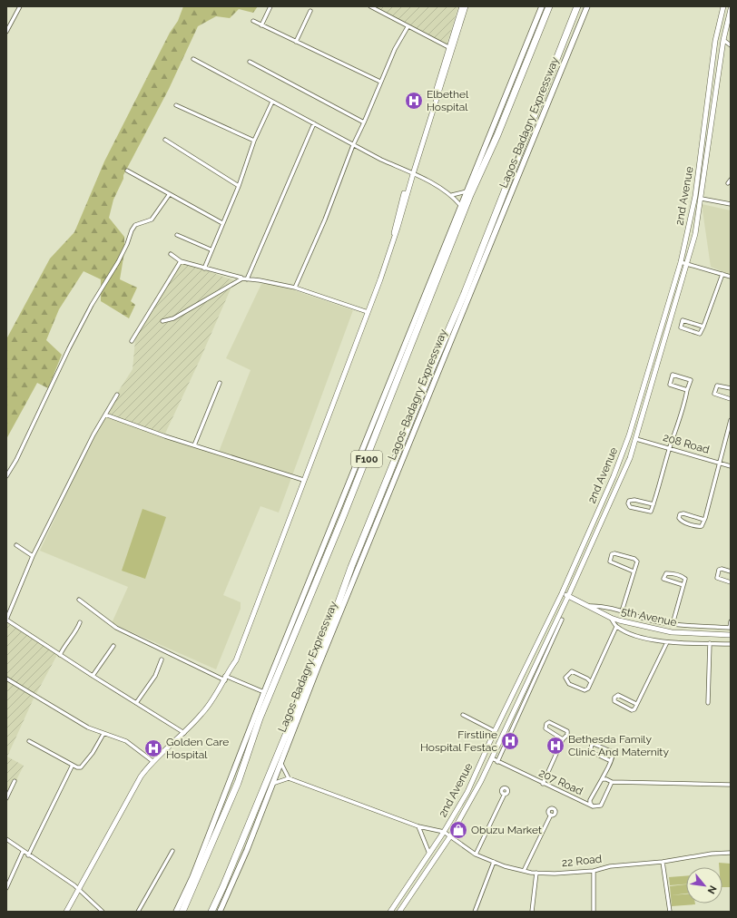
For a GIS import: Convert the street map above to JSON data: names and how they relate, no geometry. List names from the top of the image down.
{
  "streets": {
    "highway": ["Lagos-Badagry Expressway", "F100"],
    "street": [
      "2nd Avenue",
      "208 Road",
      "5th Avenue",
      "207 Road",
      "22 Road"
    ]
  },
  "crossings": [
    ["2nd Avenue", "208 Road"],
    ["2nd Avenue", "5th Avenue"],
    ["2nd Avenue", "207 Road"],
    ["2nd Avenue", "22 Road"]
  ],
  "places": {
    "hospital": [
      "Elbethel Hospital",
      "Firstline Hospital Festac",
      "Bethesda Family Clinic And Maternity",
      "Golden Care Hospital"
    ],
    "shop": ["Obuzu Market"]
  },
  "north": "bottom right"
}
